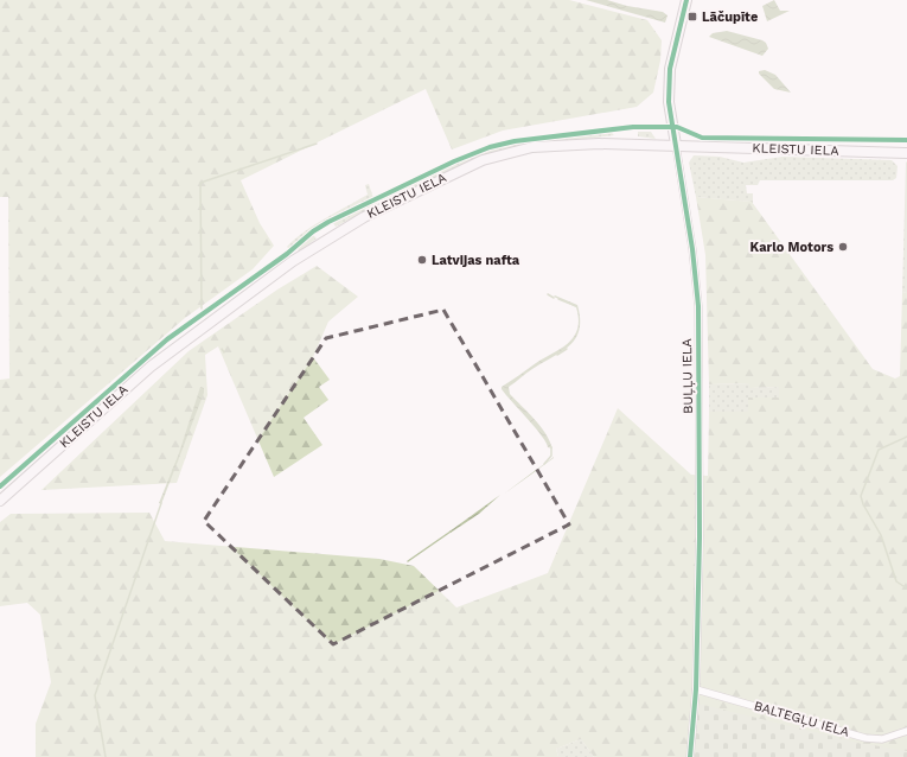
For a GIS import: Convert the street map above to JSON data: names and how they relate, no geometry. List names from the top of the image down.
{
  "streets": {
    "main road": ["KLEISTU IELA", "BUĻĻU IELA"],
    "street": ["BALTEGĻU IELA"]
  },
  "crossings": [
    ["KLEISTU IELA", "BUĻĻU IELA"],
    ["BUĻĻU IELA", "BALTEGĻU IELA"]
  ],
  "places": {
    "transit": ["Lāčupīte"],
    "other": ["Karlo Motors", "Latvijas nafta"]
  }
}
